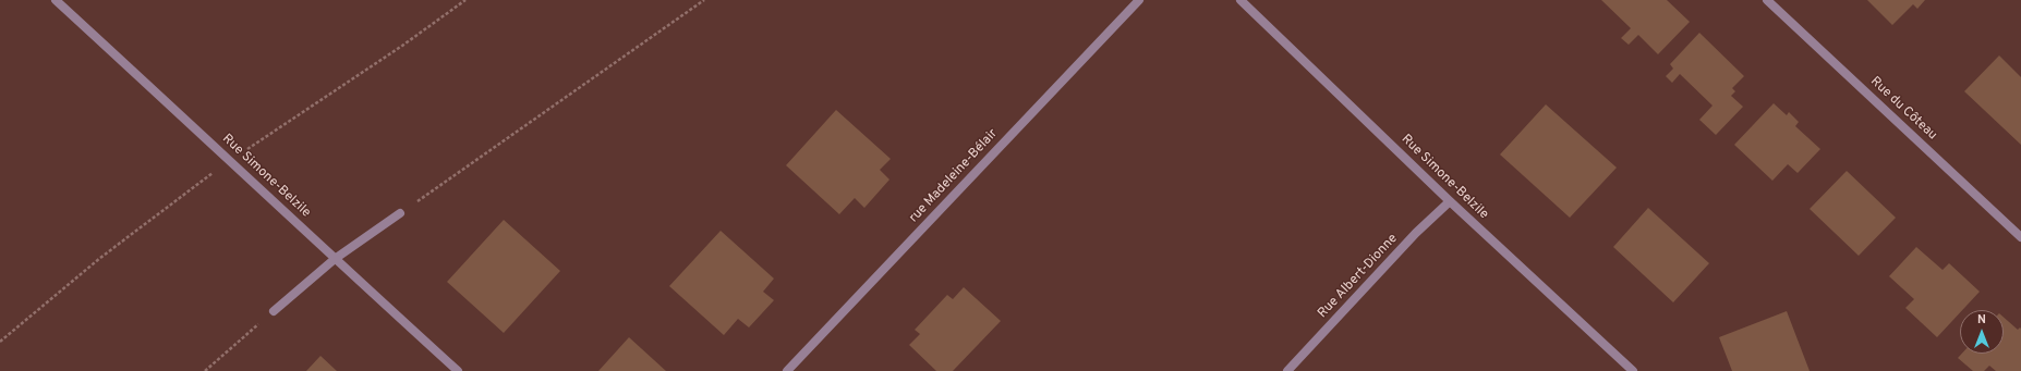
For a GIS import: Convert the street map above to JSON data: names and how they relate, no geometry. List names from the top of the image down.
{
  "streets": {
    "street": [
      "Rue du Côteau",
      "Rue Simone-Belzile",
      "rue Madeleine-Bélair",
      "Rue Albert-Dionne"
    ]
  },
  "crossings": [
    ["Rue Simone-Belzile", "Rue Albert-Dionne"]
  ],
  "north": "top"
}
